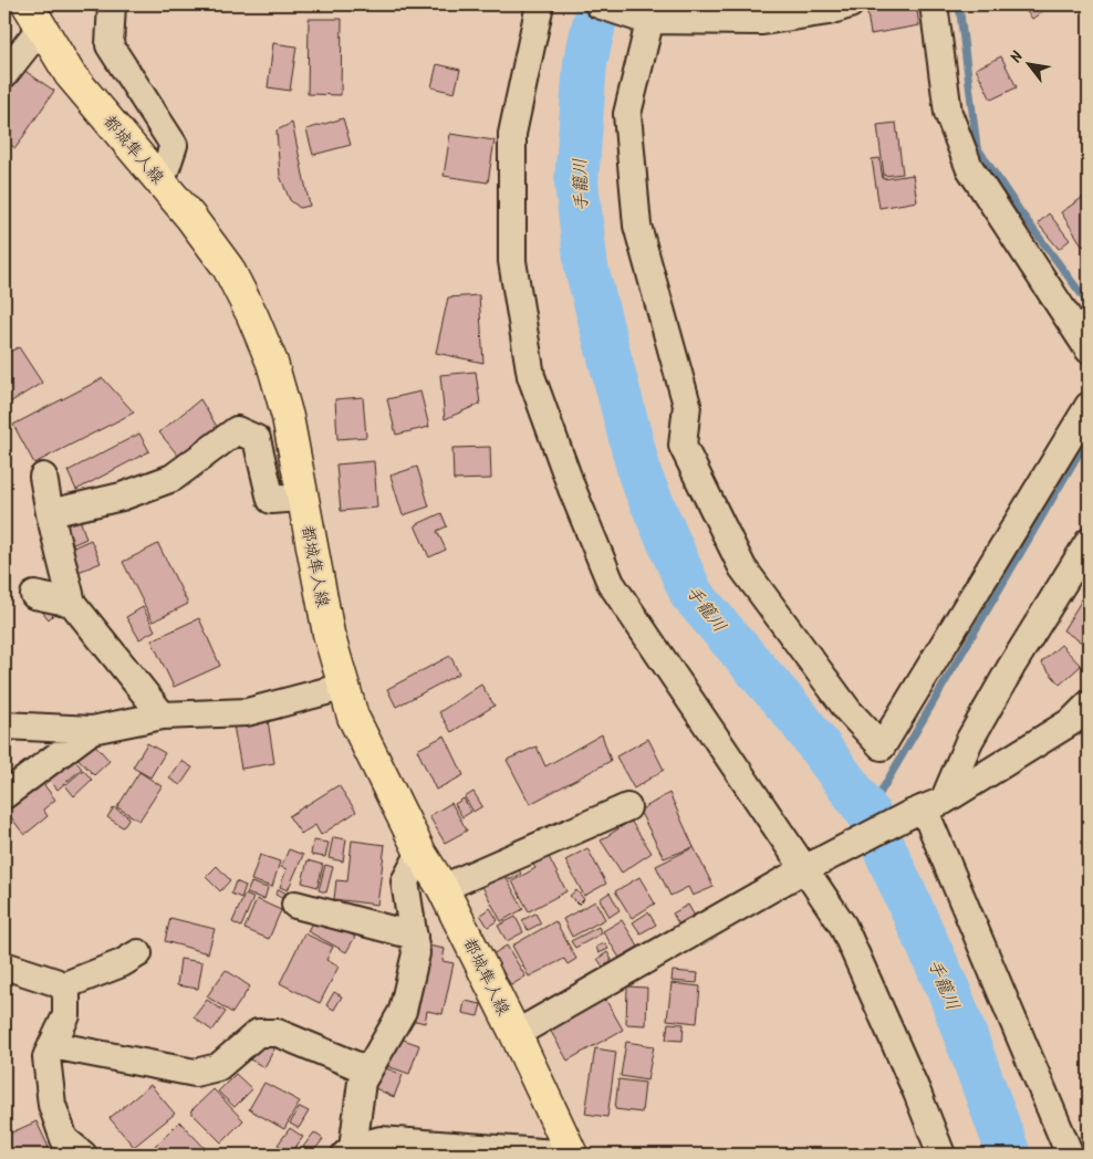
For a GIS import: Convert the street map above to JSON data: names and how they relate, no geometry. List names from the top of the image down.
{
  "streets": {
    "main road": ["都城隼人線"]
  },
  "water": ["手籠川"],
  "north": "top left"
}
